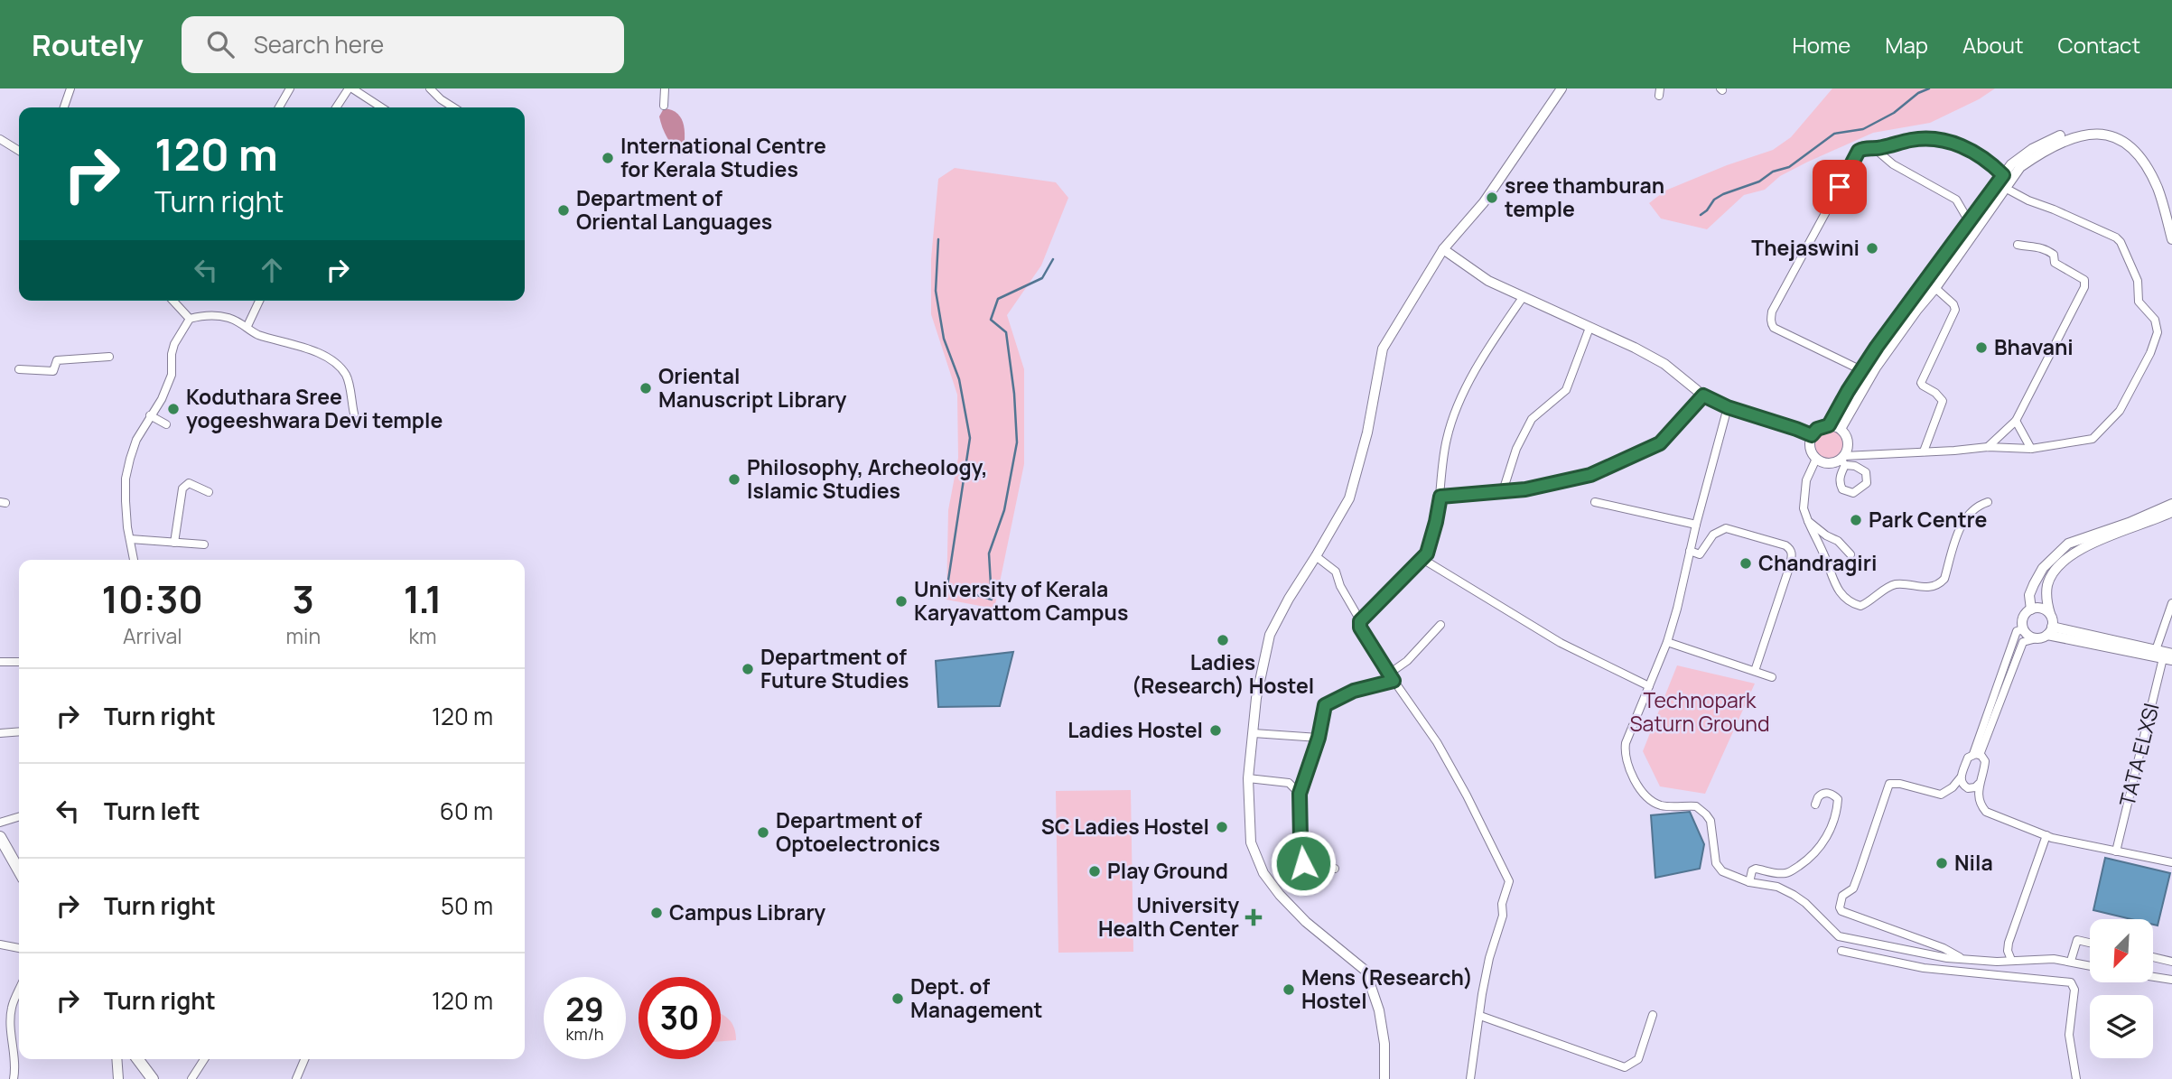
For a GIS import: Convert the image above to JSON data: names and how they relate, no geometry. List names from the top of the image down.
{
  "streets": {
    "street": ["TATA ELXSI"]
  },
  "parks": ["Technopark Saturn Ground"],
  "places": {
    "other": [
      "International Centre for Kerala Studies",
      "sree thamburan temple",
      "Department of Oriental Languages",
      "Thejaswini",
      "Bhavani",
      "Oriental Manuscript Library",
      "Koduthara Sree yogeeshwara Devi temple",
      "Philosophy, Archeology, Islamic Studies",
      "Park Centre",
      "Chandragiri",
      "University of Kerala Karyavattom Campus",
      "Ladies (Research) Hostel",
      "Department of Future Studies",
      "Ladies Hostel",
      "SC Ladies Hostel",
      "Department of Optoelectronics",
      "Nila",
      "Play Ground",
      "Campus Library",
      "Mens (Research) Hostel",
      "Dept. of Management"
    ],
    "health": ["University Health Center"]
  },
  "north": "bottom left",
  "page": {
    "header": "Routely",
    "search": "Search here",
    "nav": [
      "Home",
      "Map",
      "About",
      "Contact"
    ],
    "turn": ["120 m", "Turn right"],
    "eta": [
      "10:30",
      "Arrival",
      "3",
      "min",
      "1.1",
      "km"
    ],
    "list": [
      {
        "name": "Turn right",
        "value": "120 m"
      },
      {
        "name": "Turn left",
        "value": "60 m"
      },
      {
        "name": "Turn right",
        "value": "50 m"
      },
      {
        "name": "Turn right",
        "value": "120 m"
      }
    ],
    "speed": "29 km/h",
    "limit": "30"
  }
}
